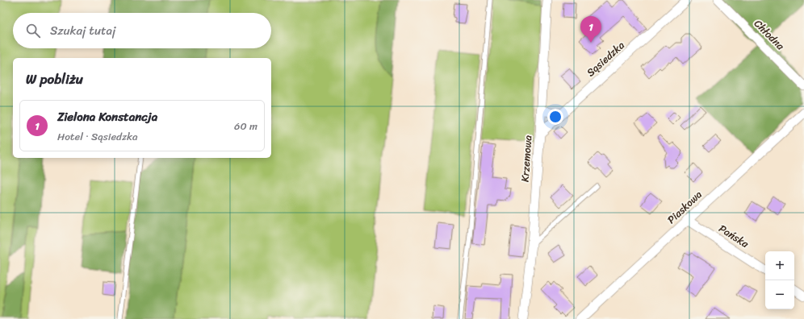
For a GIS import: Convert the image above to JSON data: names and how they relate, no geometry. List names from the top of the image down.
{
  "streets": {
    "street": [
      "Chłodna",
      "Sąsiedzka",
      "Krzemowa",
      "Piaskowa",
      "Pańska"
    ]
  },
  "crossings": [
    ["Sąsiedzka", "Krzemowa"],
    ["Piaskowa", "Pańska"]
  ],
  "page": {
    "search": "Szukaj tutaj",
    "pins": "1",
    "heading": "W pobliżu",
    "list": [
      {
        "mark": "1",
        "name": "Zielona Konstancja",
        "note": "Hotel · Sąsiedzka",
        "value": "60 m"
      }
    ],
    "map_buttons": ["+", "−"]
  }
}
